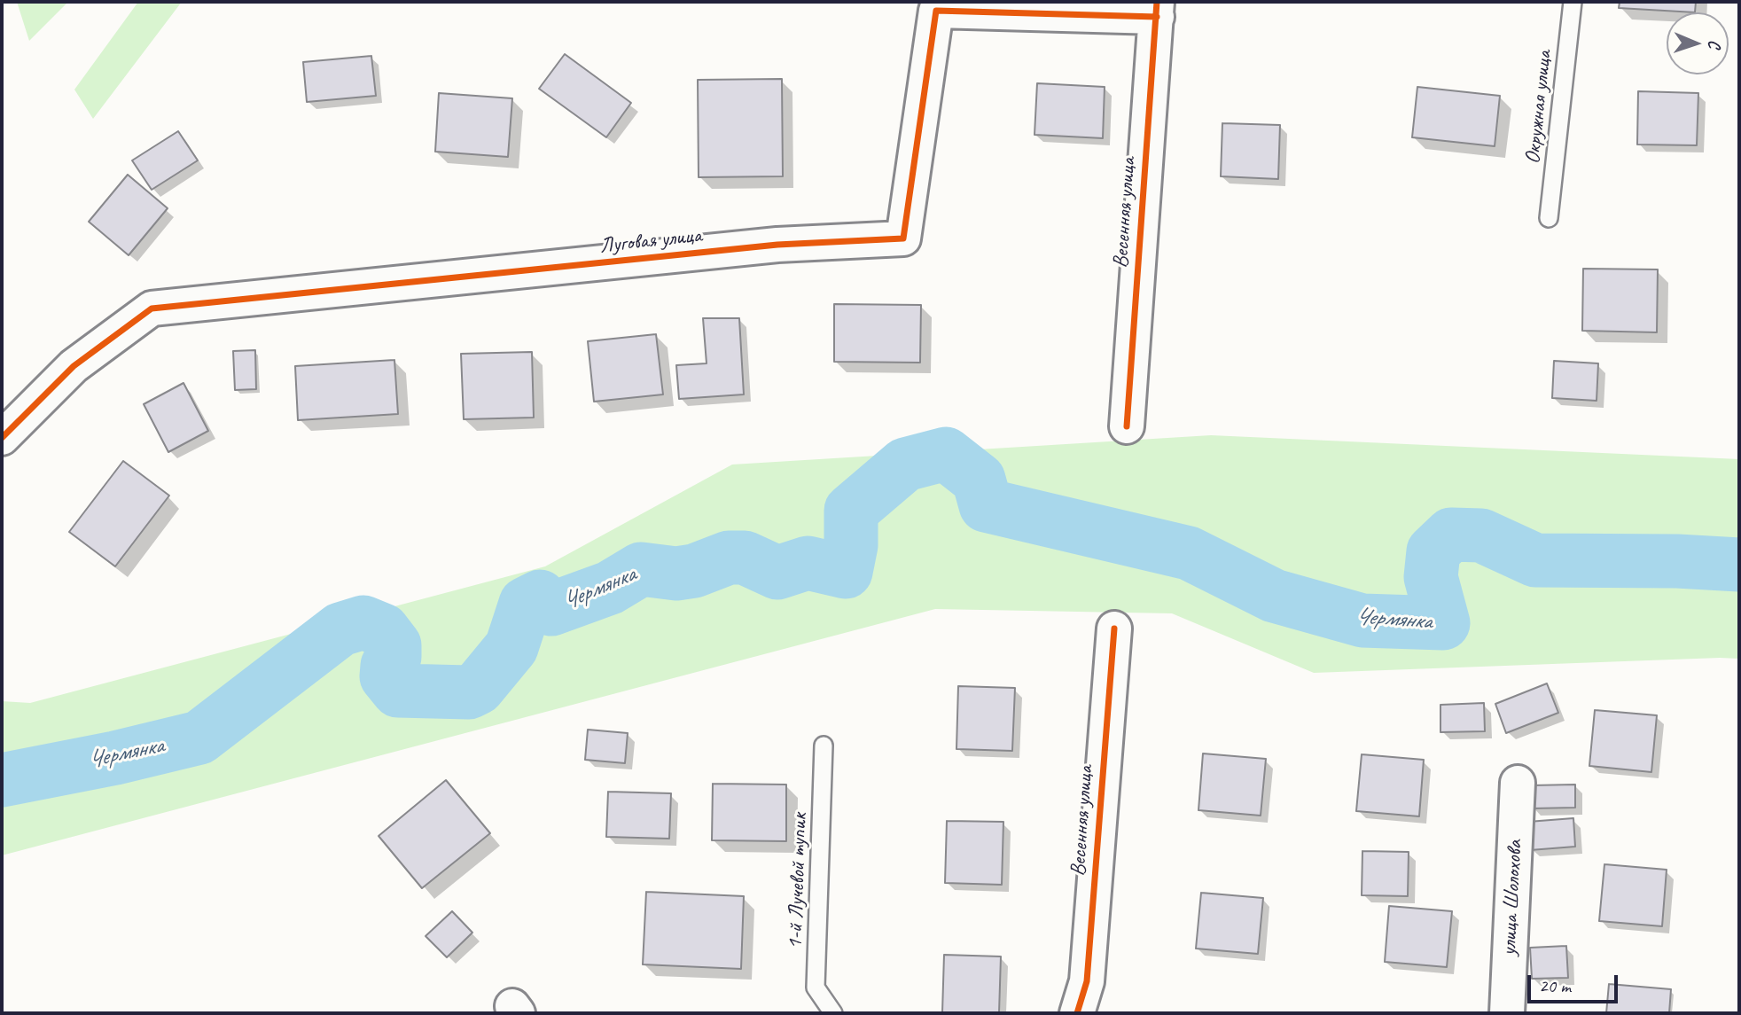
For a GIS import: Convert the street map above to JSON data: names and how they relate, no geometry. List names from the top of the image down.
{
  "streets": {
    "street": ["Весенняя улица", "Луговая улица", "улица Шолохова"],
    "lane": ["Окружная улица", "1-й Лучевой тупик"]
  },
  "crossings": [
    ["Весенняя улица", "Луговая улица"]
  ],
  "water": ["Чермянка"],
  "scale_bar": "20 m",
  "north": "right"
}
